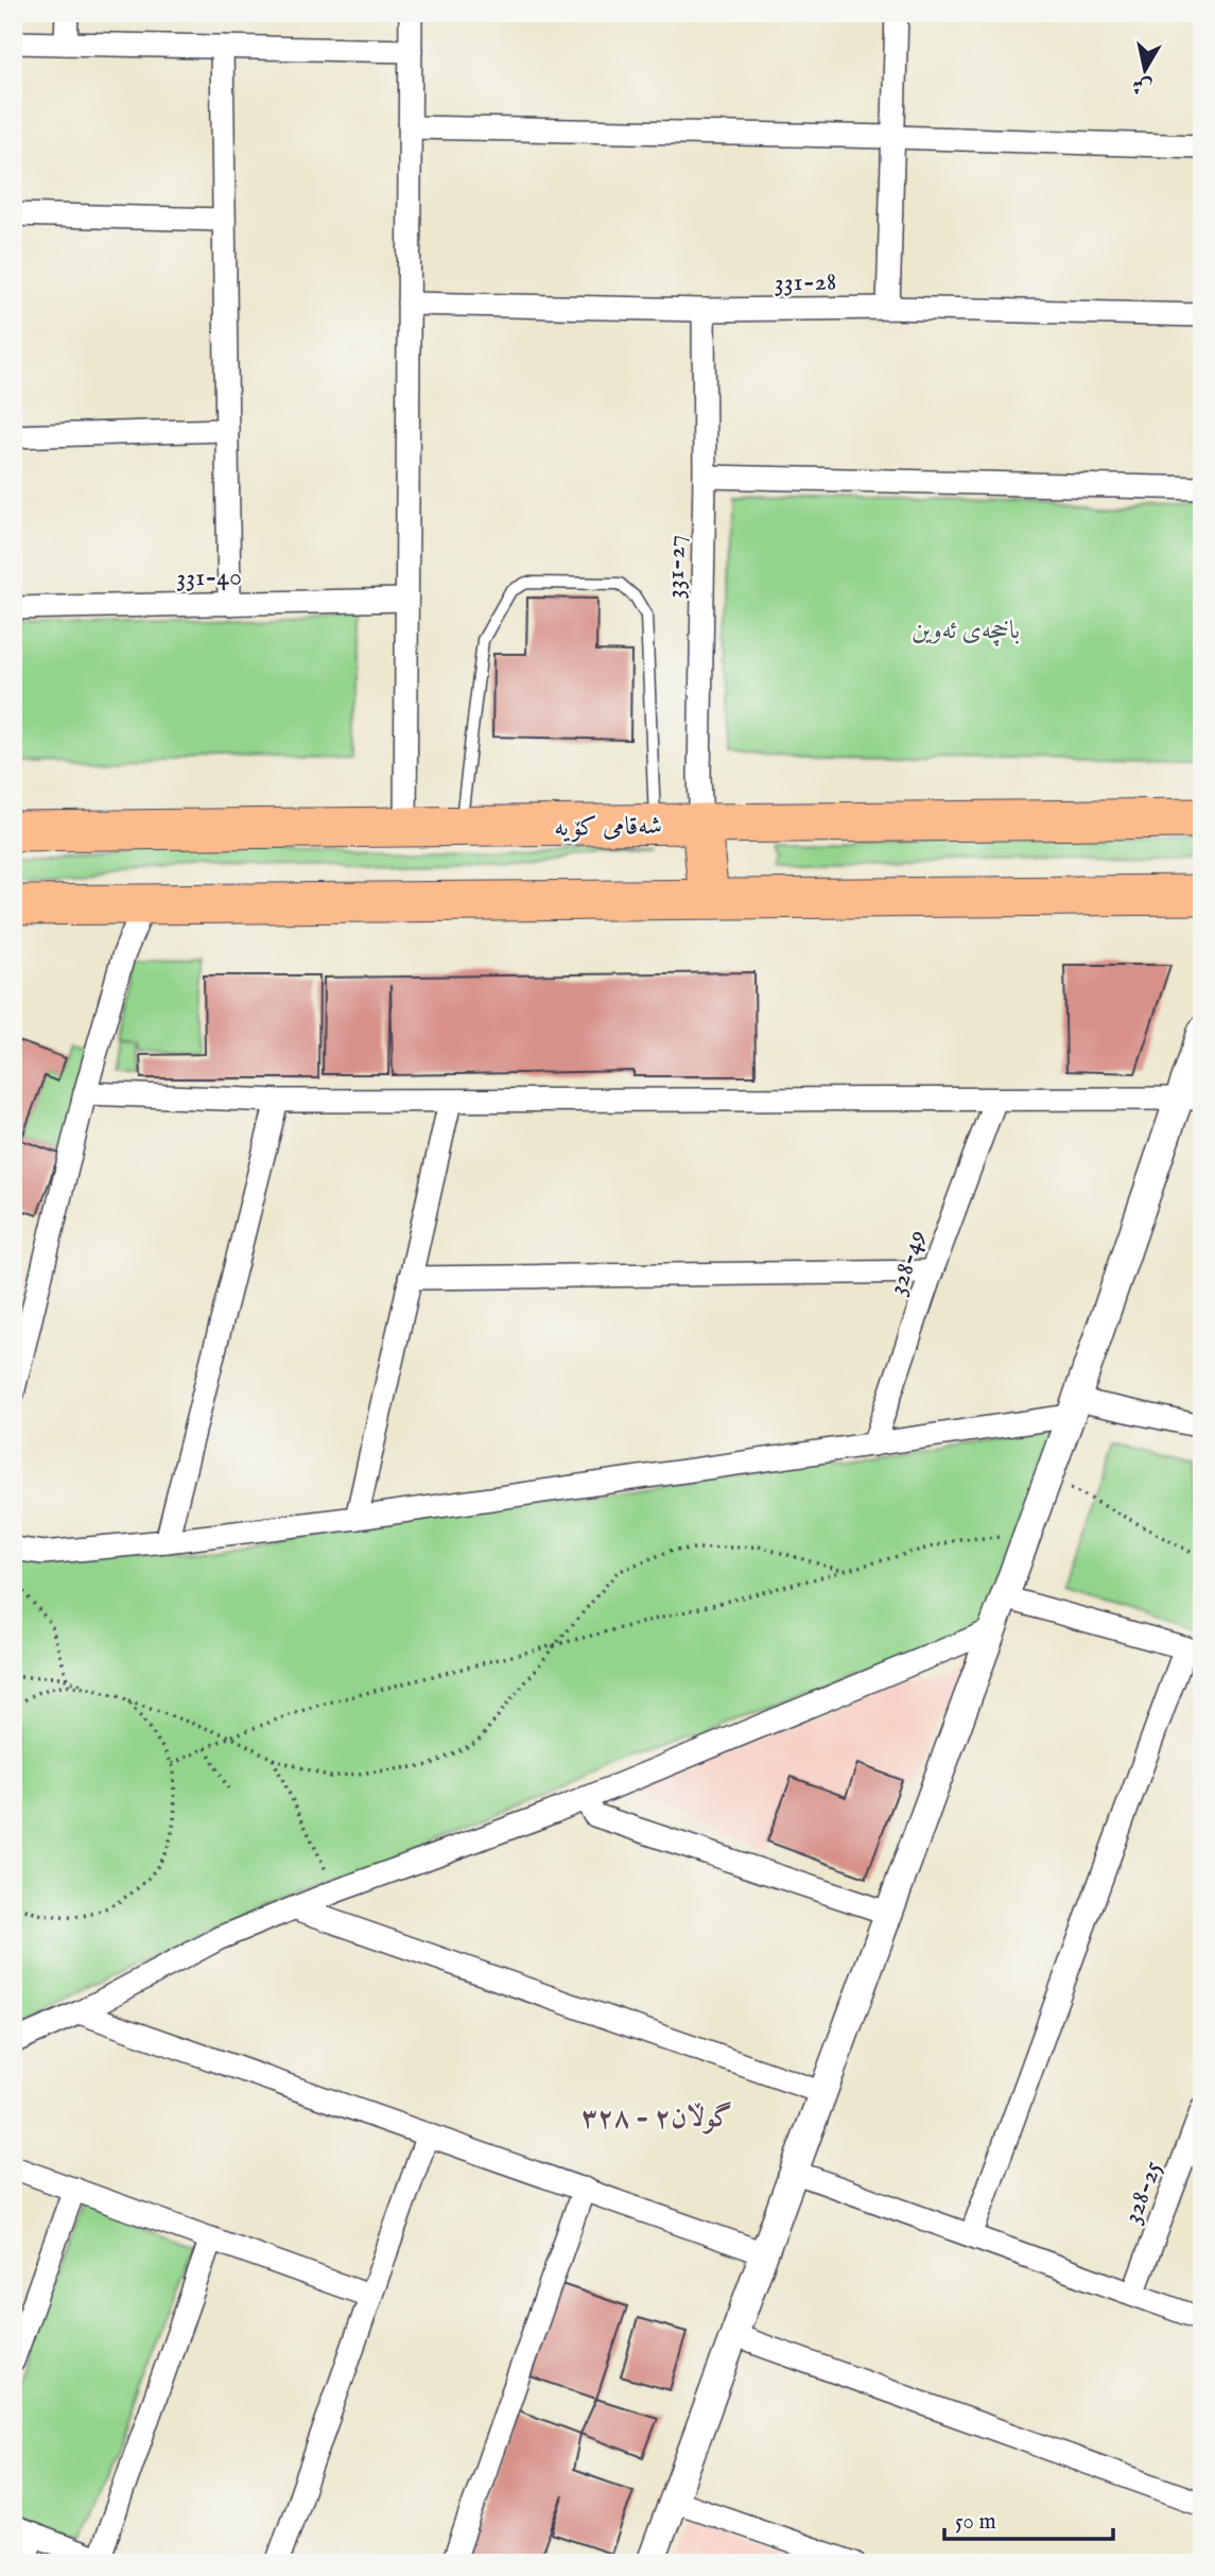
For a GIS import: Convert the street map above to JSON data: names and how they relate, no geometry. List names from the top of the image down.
{
  "streets": {
    "highway": ["شەقامی کۆیە"],
    "street": [
      "331-28",
      "331-27",
      "331-40",
      "328-49",
      "328-25"
    ]
  },
  "crossings": [
    ["331-28", "331-27"],
    ["331-27", "شەقامی کۆیە"]
  ],
  "districts": ["گوڵان٢ - ٣٢٨"],
  "parks": ["باخچەی ئەوین"],
  "scale_bar": "50 m",
  "north": "bottom"
}
